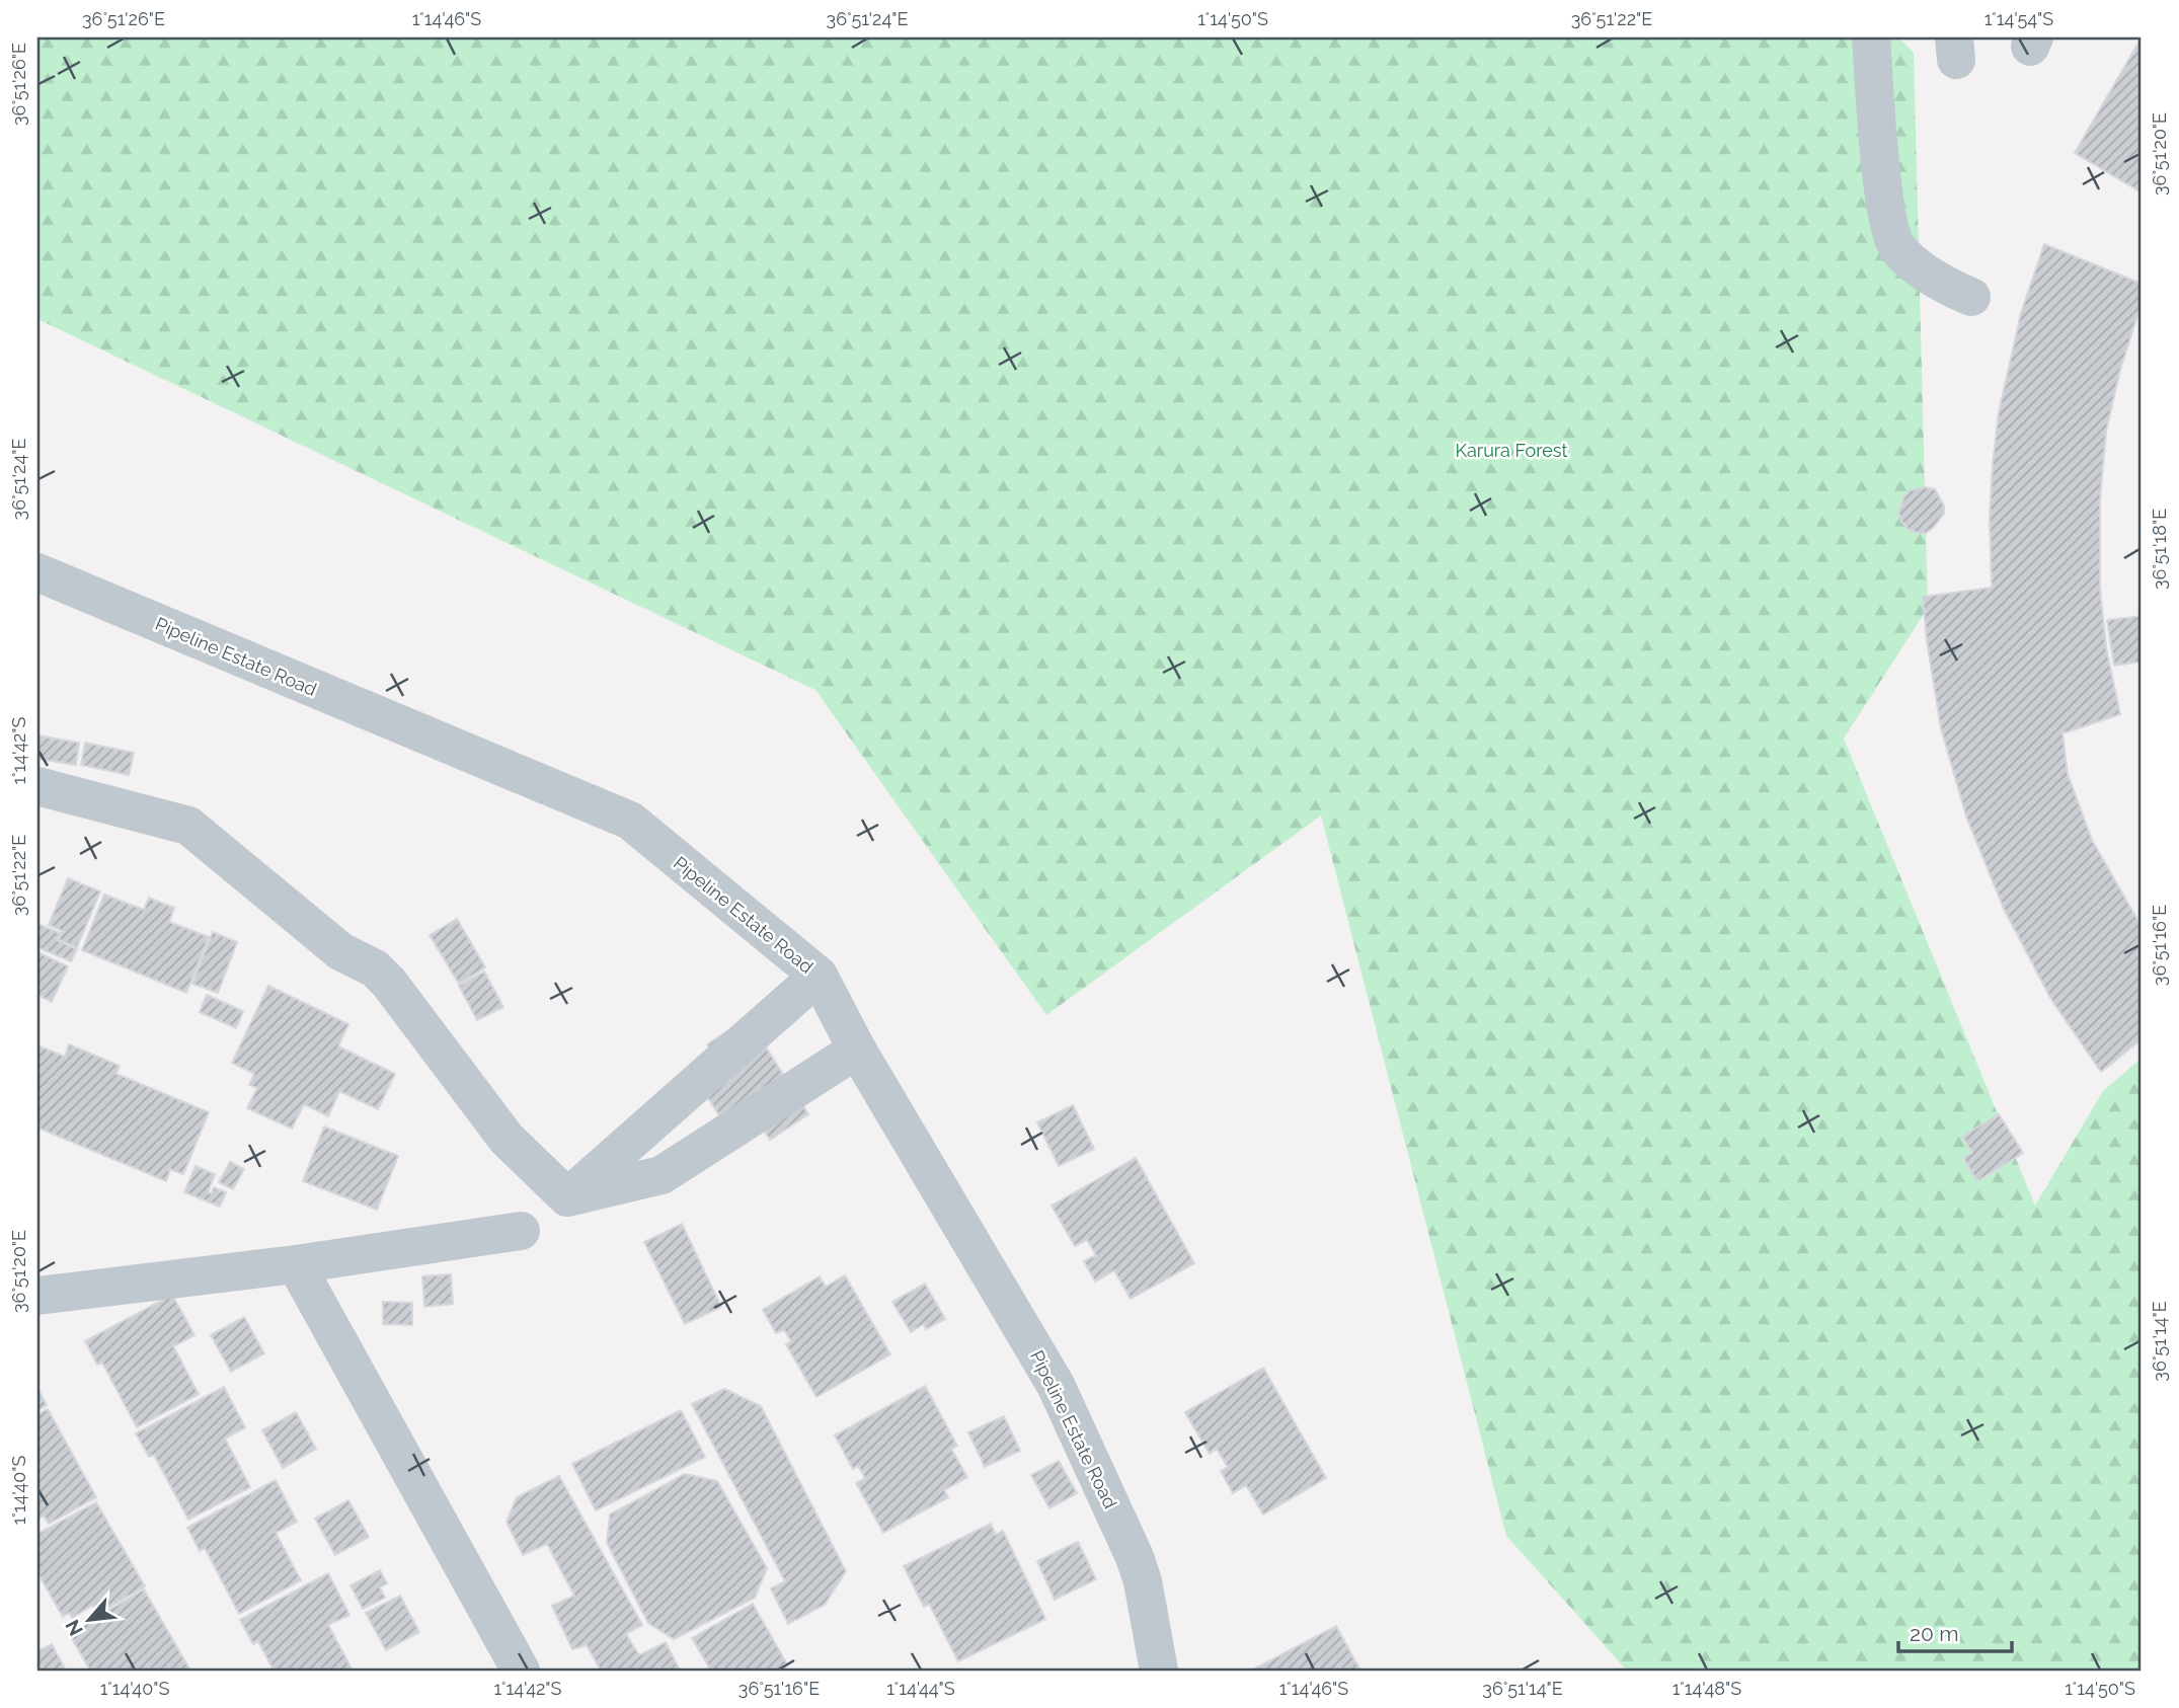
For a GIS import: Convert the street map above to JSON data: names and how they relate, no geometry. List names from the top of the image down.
{
  "streets": {
    "street": ["Pipeline Estate Road"]
  },
  "parks": ["Karura Forest"],
  "scale_bar": "20 m",
  "north": "bottom left",
  "coordinates": [
    "36°51'26\"E",
    "1°14'46\"S",
    "36°51'24\"E",
    "1°14'50\"S",
    "36°51'22\"E",
    "1°14'54\"S",
    "36°51'20\"E",
    "36°51'18\"E",
    "1°14'42\"S",
    "36°51'16\"E",
    "36°51'14\"E",
    "1°14'40\"S",
    "1°14'44\"S",
    "1°14'48\"S"
  ]
}
